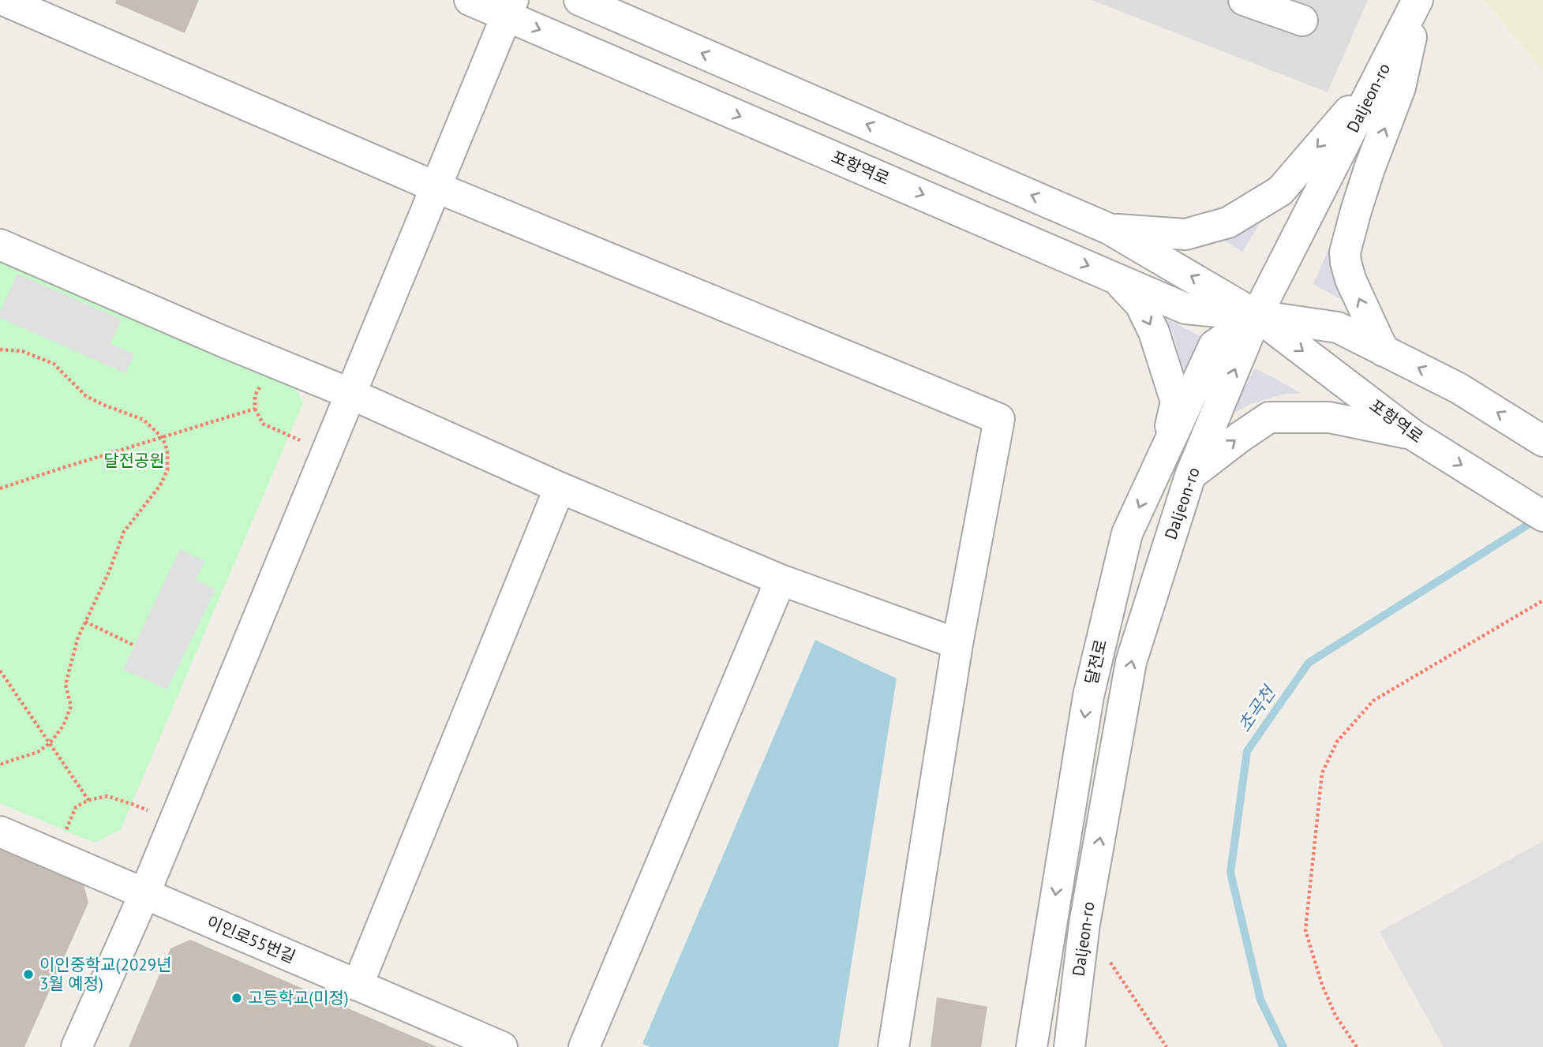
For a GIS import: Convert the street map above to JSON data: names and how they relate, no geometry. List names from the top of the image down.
{
  "streets": {
    "street": [
      "Daljeon-ro",
      "포항역로",
      "달전로",
      "이인로55번길"
    ]
  },
  "crossings": [
    ["Daljeon-ro", "포항역로"],
    ["Daljeon-ro", "달전로"],
    ["포항역로", "달전로"]
  ],
  "water": ["초곡천"],
  "parks": ["달전공원"],
  "places": ["이인중학교(2029년 3월 예정)", "고등학교(미정)"]
}
